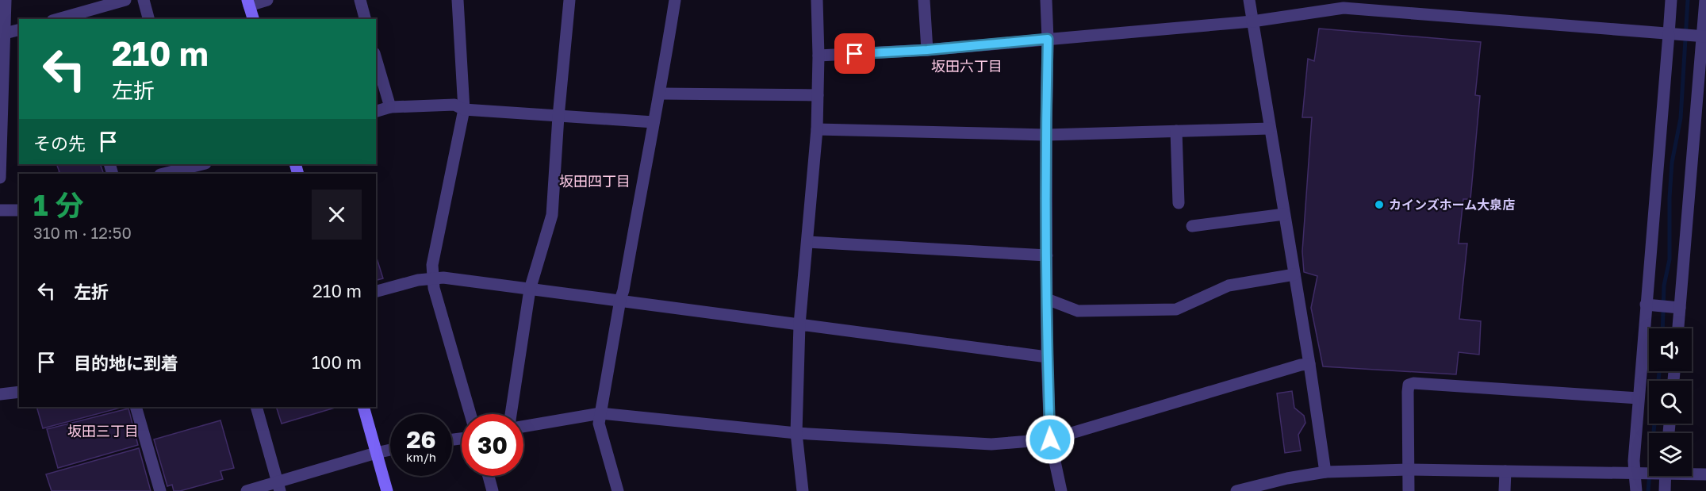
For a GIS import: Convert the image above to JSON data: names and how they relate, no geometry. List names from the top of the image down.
{
  "districts": ["坂田六丁目", "坂田四丁目", "坂田三丁目"],
  "places": ["カインズホーム大泉店"],
  "page": {
    "turn": ["210 m", "左折"],
    "then": "その先",
    "heading": ["1 分", "310 m · 12:50"],
    "list": [
      {
        "name": "左折",
        "value": "210 m"
      },
      {
        "name": "目的地に到着",
        "value": "100 m"
      }
    ],
    "speed": "26 km/h",
    "limit": "30"
  }
}
